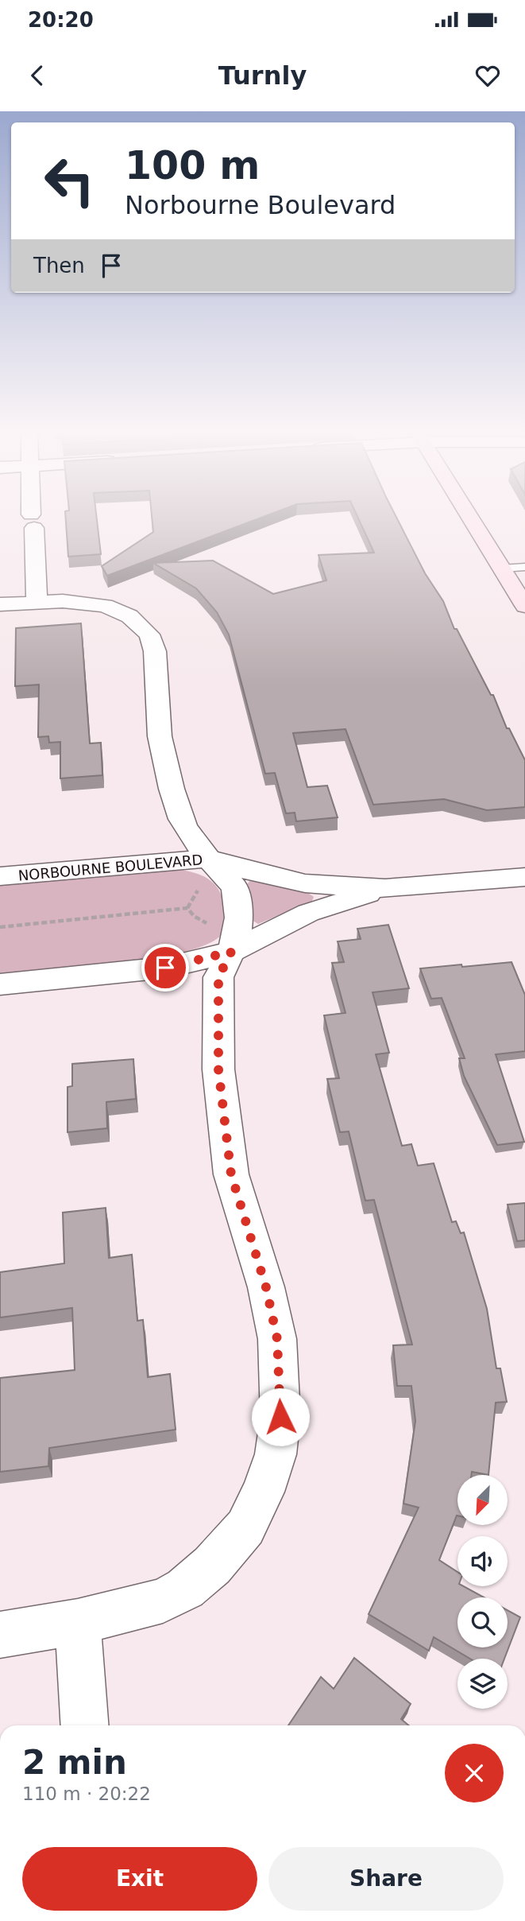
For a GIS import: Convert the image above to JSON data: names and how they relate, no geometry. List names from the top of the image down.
{
  "streets": {
    "street": ["NORBOURNE BOULEVARD"]
  },
  "north": "bottom left",
  "page": {
    "status": "20:20",
    "header": "Turnly",
    "turn": ["100 m", "Norbourne Boulevard"],
    "then": "Then",
    "heading": ["2 min", "110 m · 20:22"],
    "buttons": ["Exit", "Share"]
  }
}
